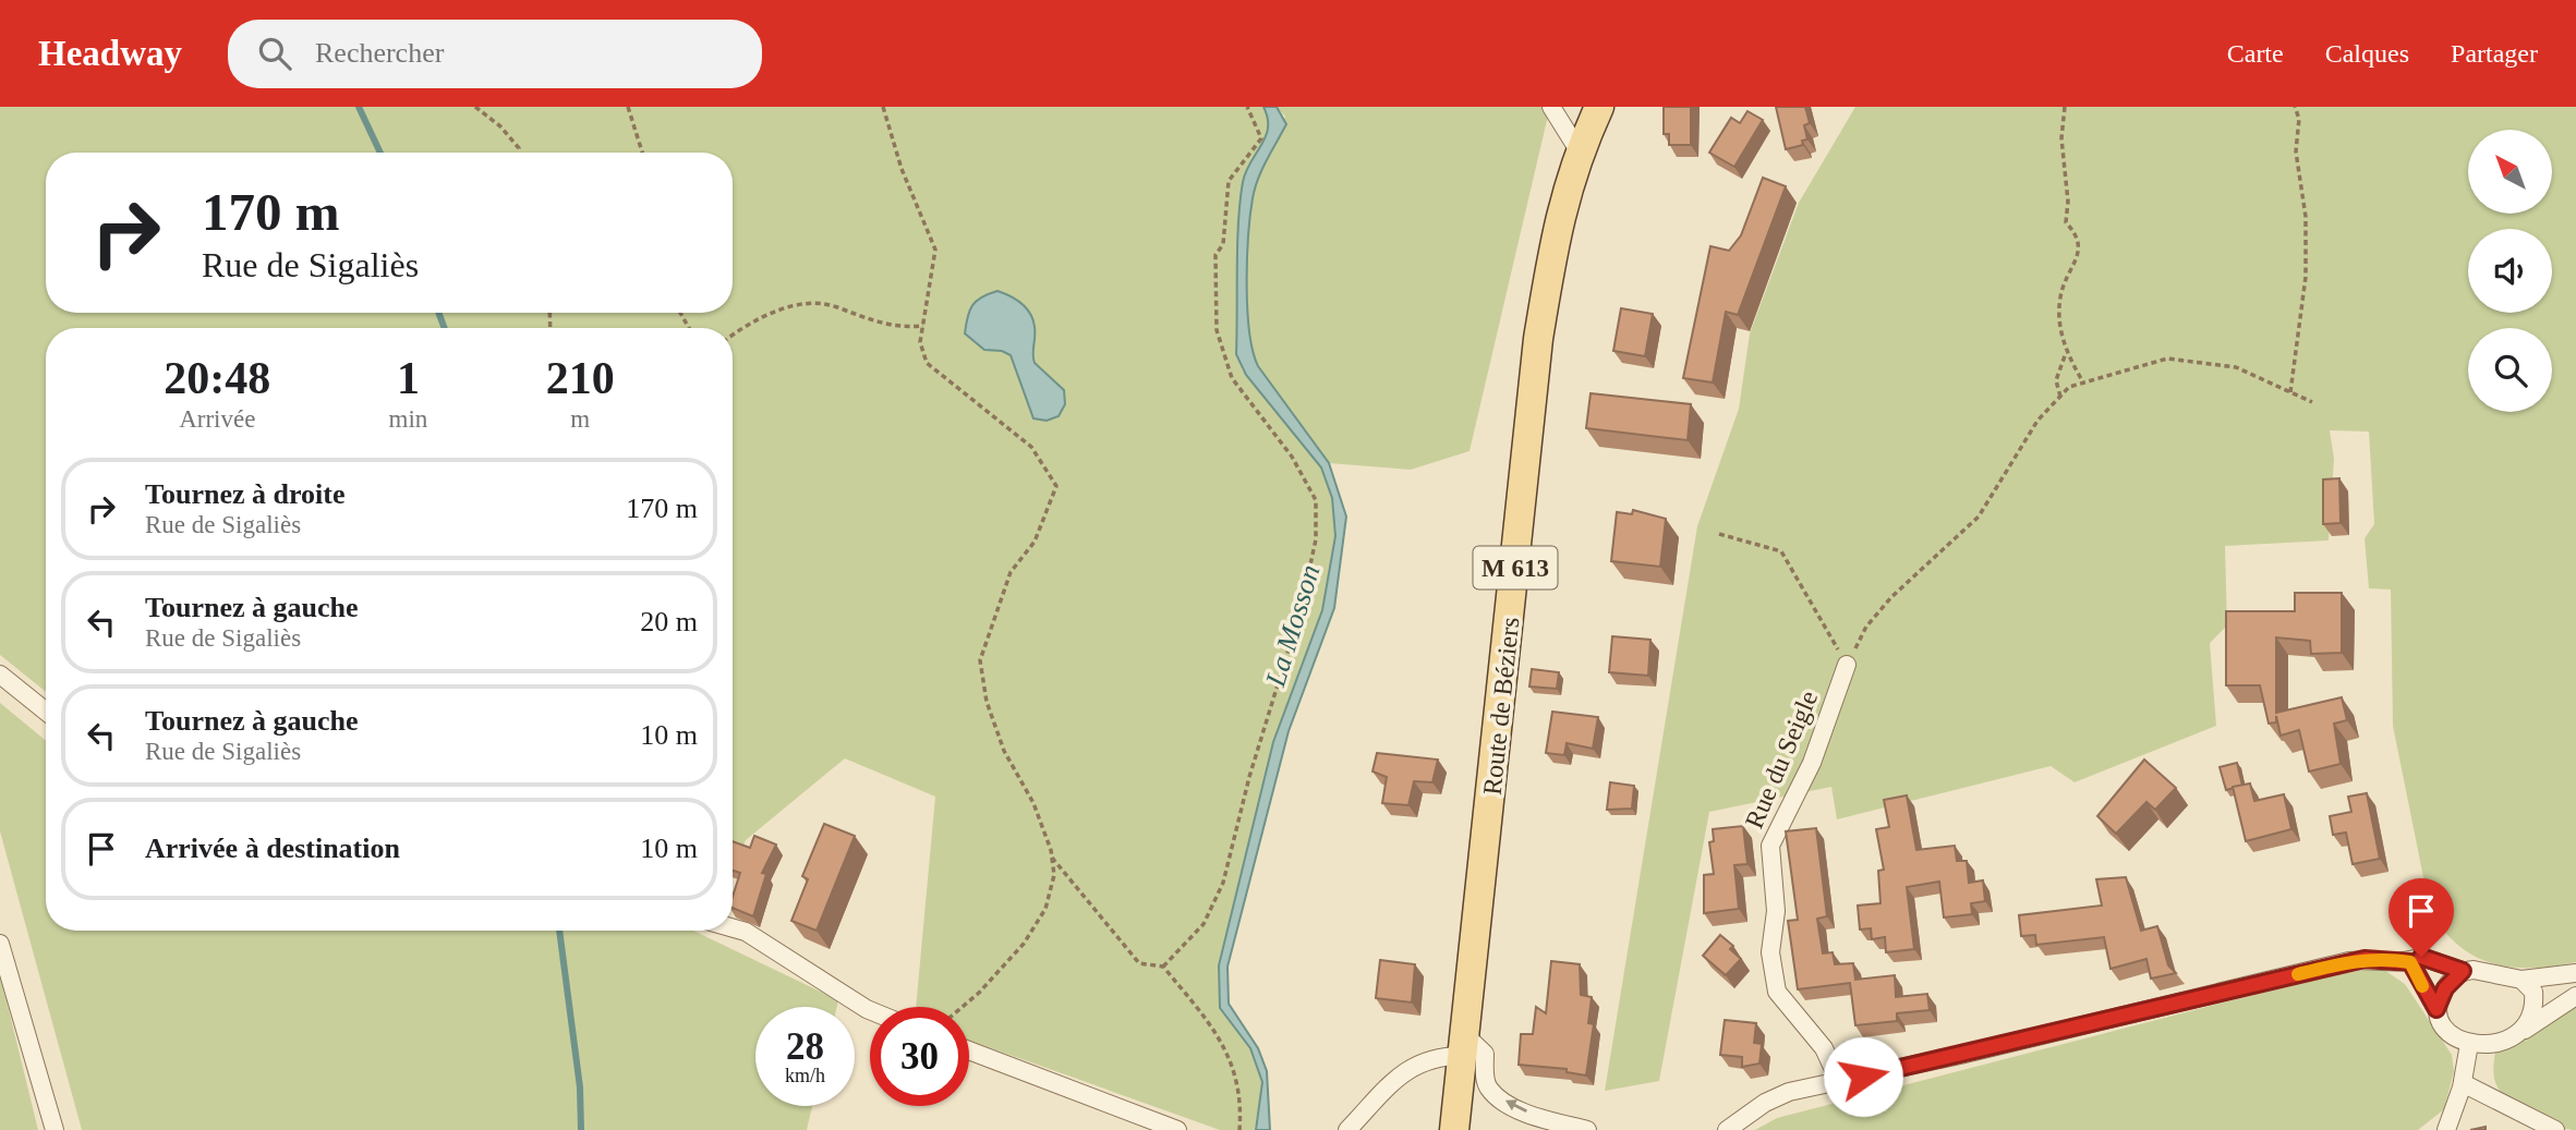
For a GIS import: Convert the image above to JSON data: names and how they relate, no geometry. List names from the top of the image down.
{
  "streets": {
    "main road": ["M 613", "Route de Béziers"],
    "street": ["Rue du Seigle"]
  },
  "water": ["La Mosson"],
  "north": "top left",
  "page": {
    "header": "Headway",
    "search": "Rechercher",
    "nav": ["Carte", "Calques", "Partager"],
    "turn": ["170 m", "Rue de Sigaliès"],
    "eta": [
      "20:48",
      "Arrivée",
      "1",
      "min",
      "210",
      "m"
    ],
    "list": [
      {
        "name": "Tournez à droite",
        "note": "Rue de Sigaliès",
        "value": "170 m"
      },
      {
        "name": "Tournez à gauche",
        "note": "Rue de Sigaliès",
        "value": "20 m"
      },
      {
        "name": "Tournez à gauche",
        "note": "Rue de Sigaliès",
        "value": "10 m"
      },
      {
        "name": "Arrivée à destination",
        "value": "10 m"
      }
    ],
    "speed": "28 km/h",
    "limit": "30"
  }
}
